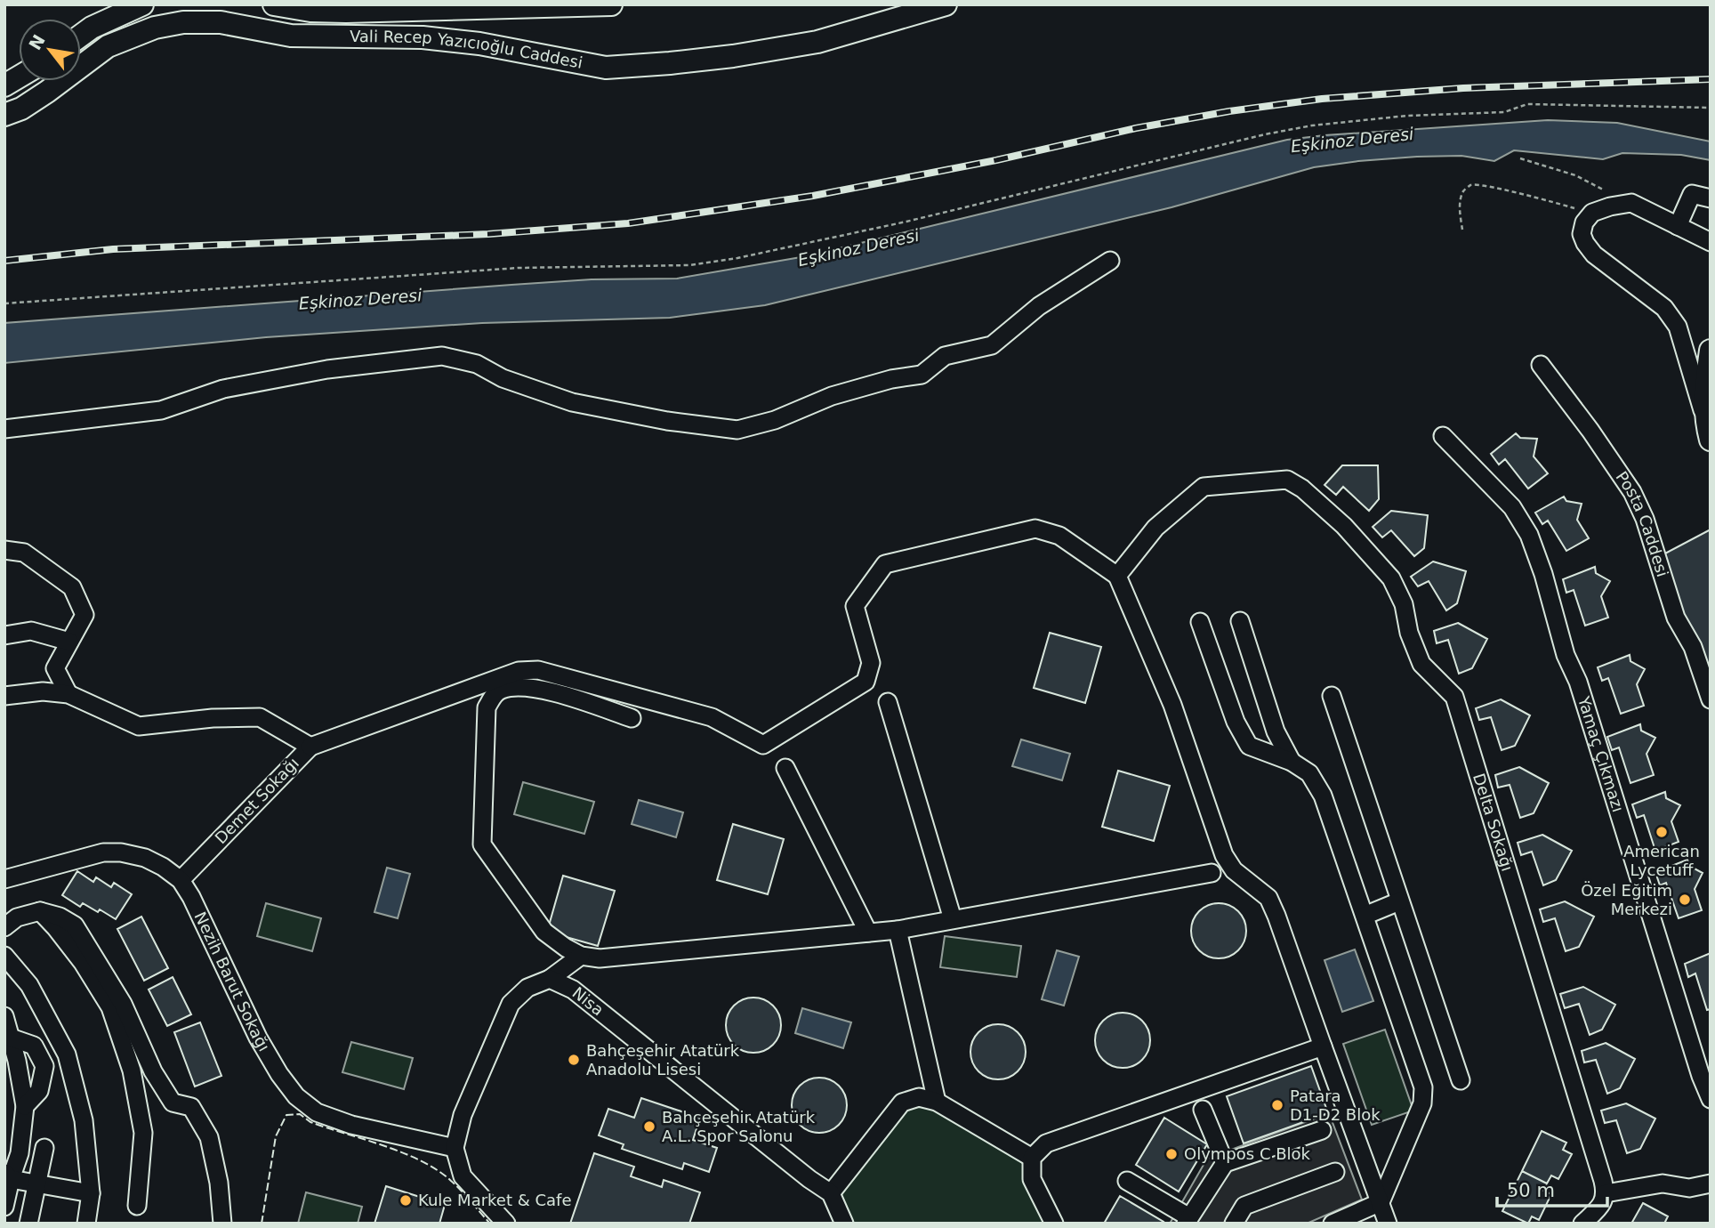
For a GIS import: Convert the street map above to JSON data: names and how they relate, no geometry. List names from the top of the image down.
{
  "streets": {
    "main road": ["Vali Recep Yazıcıoğlu Caddesi"],
    "street": [
      "Posta Caddesi",
      "Yamaç Çıkmazı",
      "Demet Sokağı",
      "Delta Sokağı",
      "Nezih Barut Sokağı",
      "Nisa"
    ]
  },
  "crossings": [
    ["Demet Sokağı", "Nezih Barut Sokağı"]
  ],
  "water": ["Eşkinoz Deresi"],
  "places": [
    "American Lycetuff",
    "Özel Eğitim Merkezi",
    "Bahçeşehir Atatürk Anadolu Lisesi",
    "Patara D1-D2 Blok",
    "Bahçeşehir Atatürk A.L. Spor Salonu",
    "Olympos C Blok",
    "Kule Market & Cafe"
  ],
  "scale_bar": "50 m",
  "north": "top left"
}
